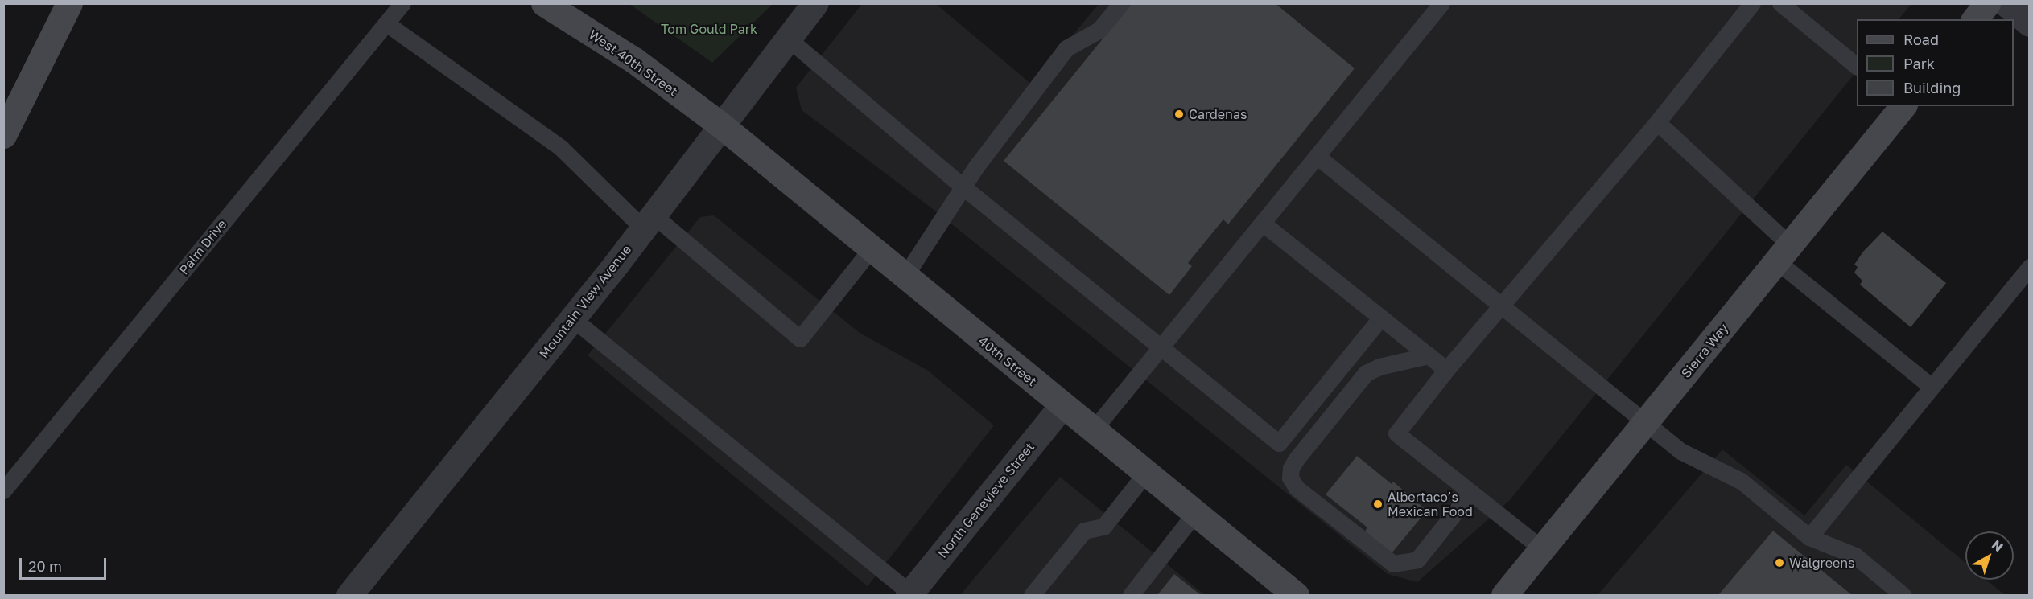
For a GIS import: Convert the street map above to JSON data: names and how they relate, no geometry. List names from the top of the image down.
{
  "streets": {
    "main road": ["West 40th Street", "Sierra Way", "40th Street"],
    "street": ["Mountain View Avenue", "North Genevieve Street"],
    "lane": ["Palm Drive"]
  },
  "crossings": [
    ["West 40th Street", "Mountain View Avenue"],
    ["West 40th Street", "40th Street"],
    ["Mountain View Avenue", "40th Street"],
    ["40th Street", "North Genevieve Street"]
  ],
  "parks": ["Tom Gould Park"],
  "places": ["Cardenas", "Albertaco’s Mexican Food", "Walgreens"],
  "legend": ["Road", "Park", "Building"],
  "scale_bar": "20 m",
  "north": "top right"
}
